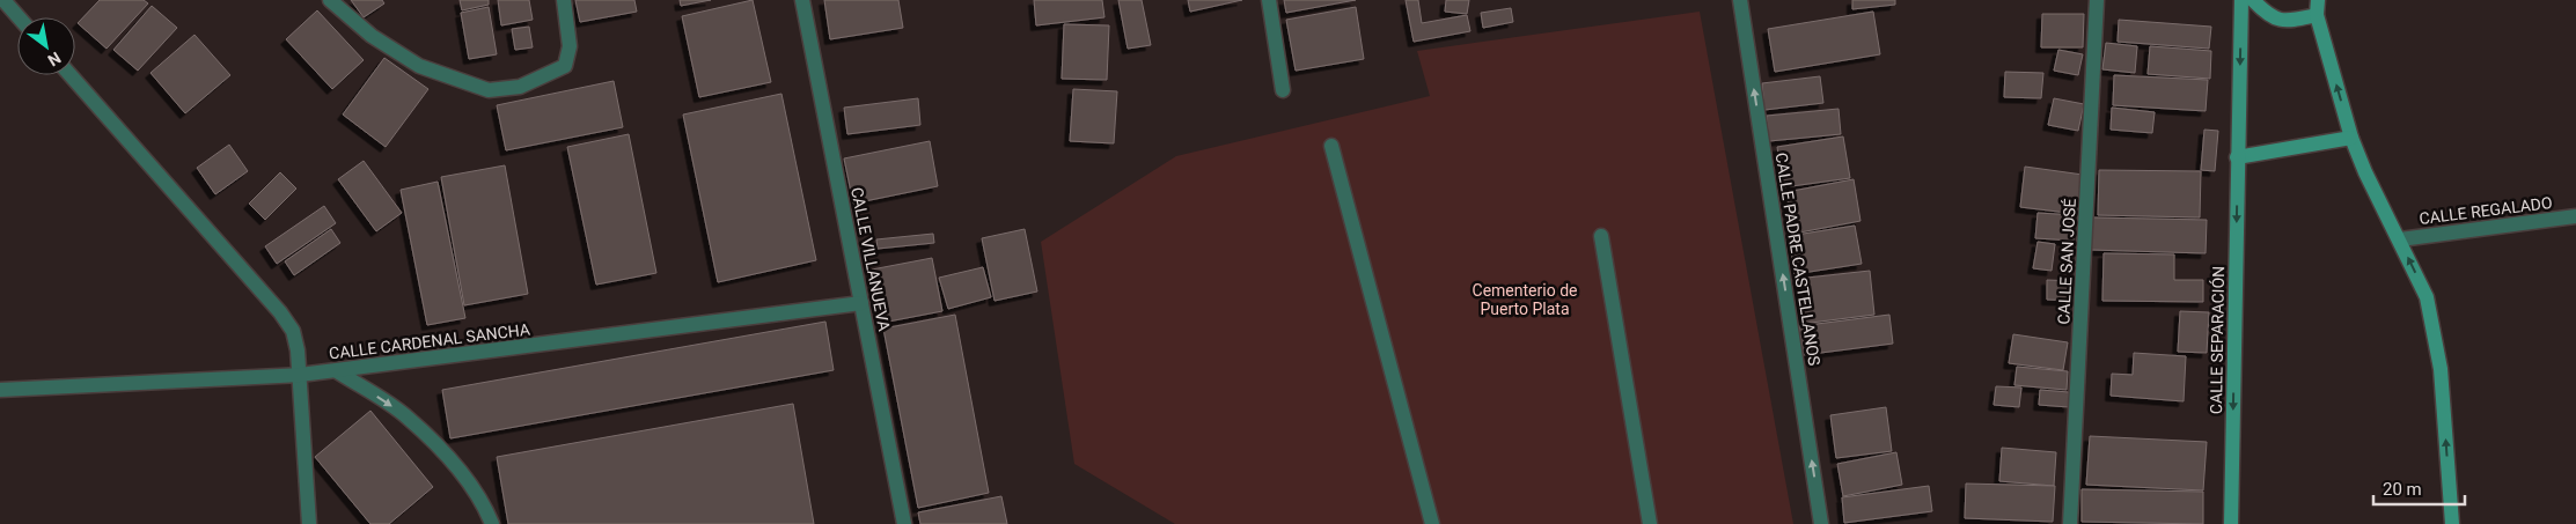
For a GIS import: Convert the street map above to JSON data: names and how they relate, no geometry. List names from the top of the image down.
{
  "streets": {
    "street": [
      "CALLE REGALADO",
      "CALLE VILLANUEVA",
      "CALLE PADRE CASTELLANOS",
      "CALLE SAN JOSÉ",
      "CALLE SEPARACIÓN",
      "CALLE CARDENAL SANCHA"
    ]
  },
  "crossings": [
    ["CALLE VILLANUEVA", "CALLE CARDENAL SANCHA"]
  ],
  "one_way": ["CALLE PADRE CASTELLANOS", "CALLE SEPARACIÓN"],
  "parks": ["Cementerio de Puerto Plata"],
  "scale_bar": "20 m",
  "north": "bottom right"
}
